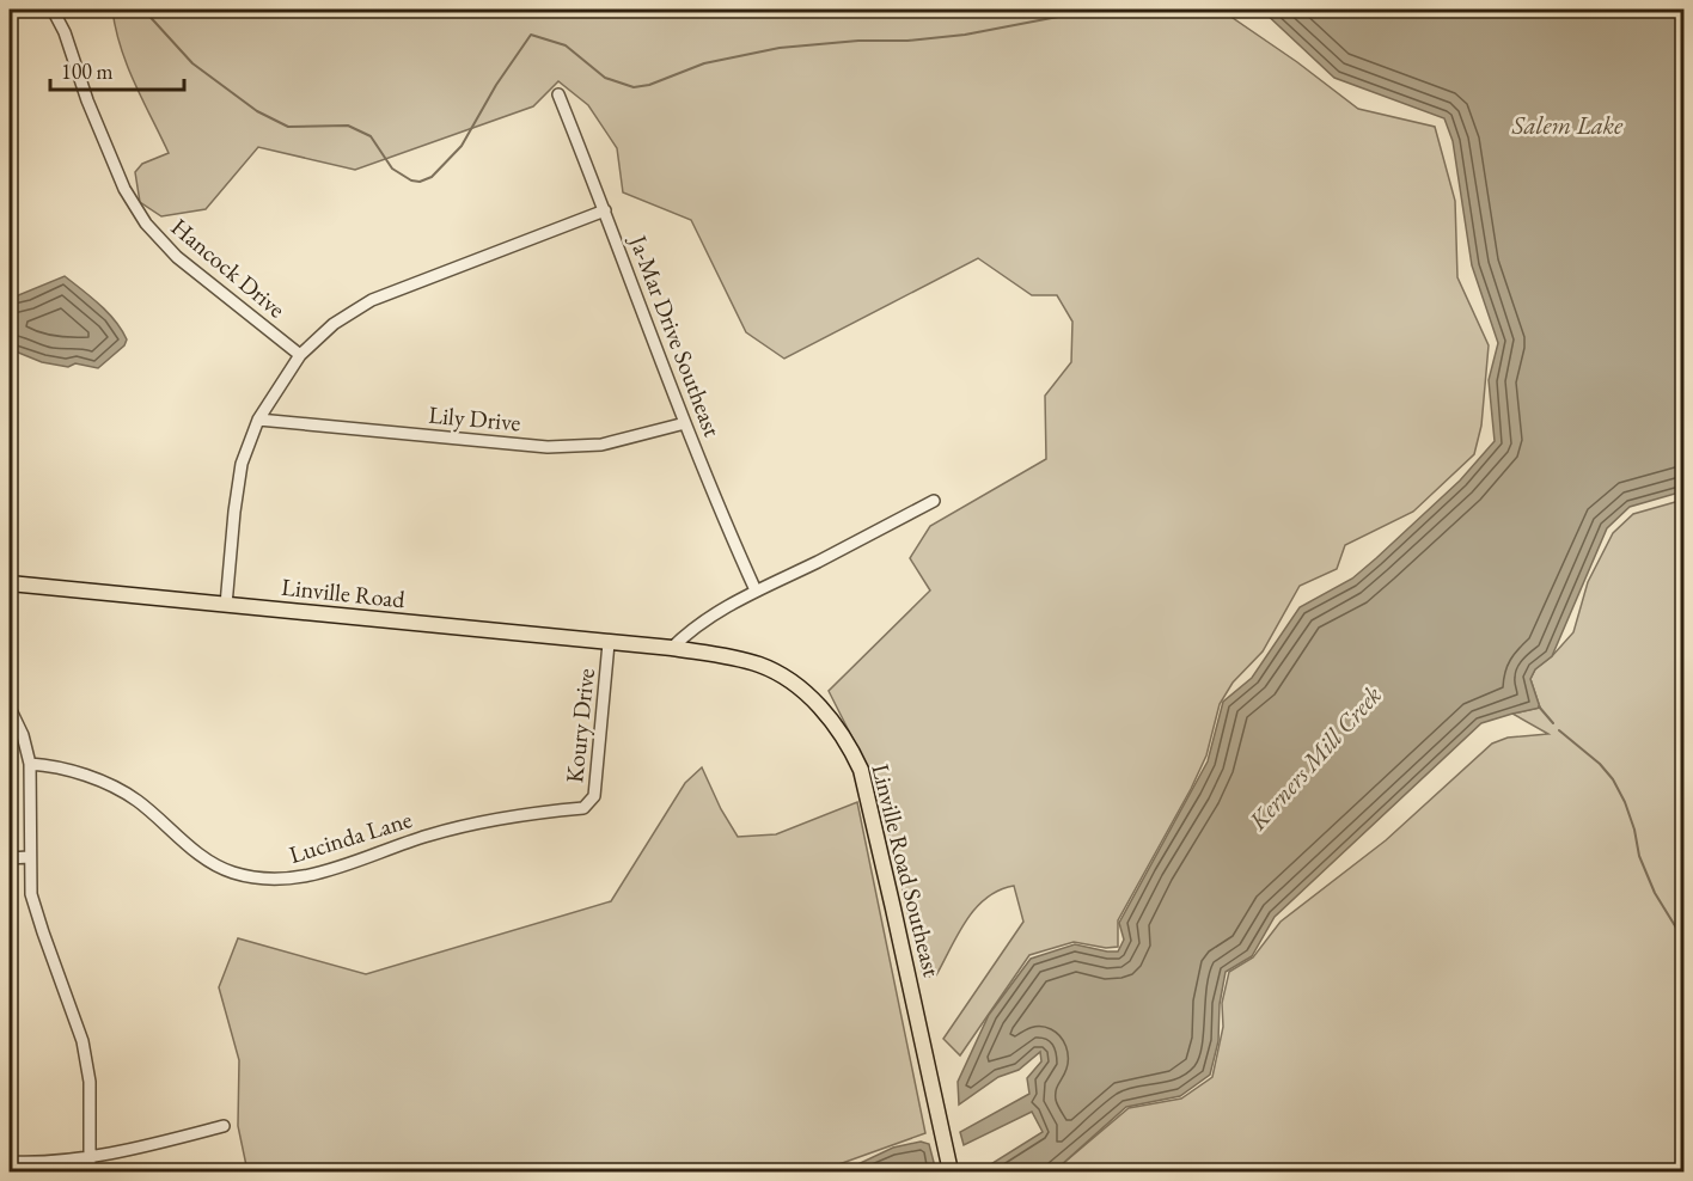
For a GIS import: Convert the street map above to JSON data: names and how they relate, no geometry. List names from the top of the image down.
{
  "streets": {
    "main road": ["Linville Road", "Linville Road Southeast"],
    "street": [
      "Hancock Drive",
      "Ja-Mar Drive Southeast",
      "Lily Drive",
      "Koury Drive",
      "Lucinda Lane"
    ]
  },
  "crossings": [
    ["Ja-Mar Drive Southeast", "Lily Drive"],
    ["Linville Road", "Koury Drive"],
    ["Linville Road", "Linville Road Southeast"],
    ["Koury Drive", "Lucinda Lane"]
  ],
  "water": ["Salem Lake", "Kerners Mill Creek"],
  "scale_bar": "100 m"
}
